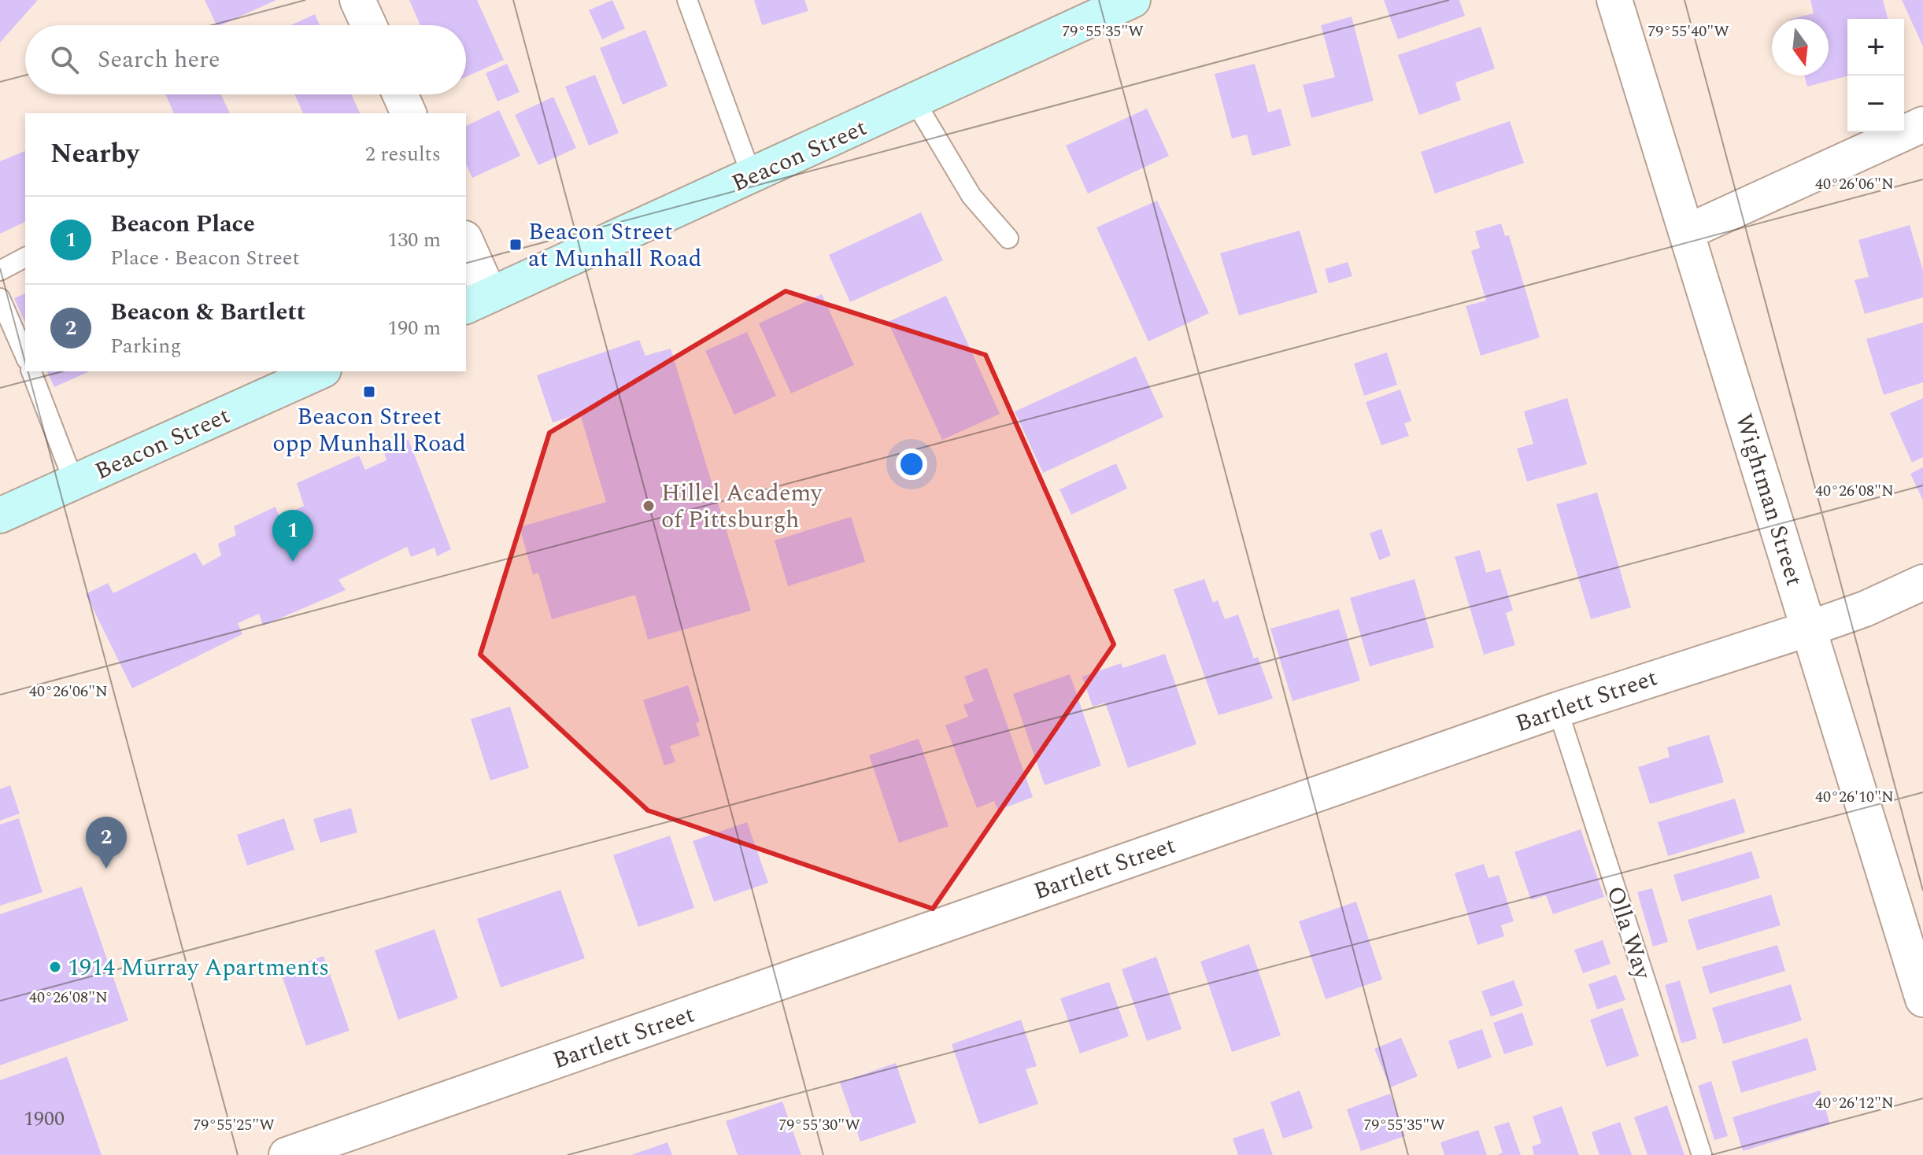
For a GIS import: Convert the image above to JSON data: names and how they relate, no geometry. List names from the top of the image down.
{
  "streets": {
    "main road": ["Beacon Street"],
    "street": ["Wightman Street", "Bartlett Street"],
    "lane": ["Olla Way"]
  },
  "crossings": [
    ["Wightman Street", "Bartlett Street"],
    ["Bartlett Street", "Olla Way"]
  ],
  "places": {
    "transit": ["Beacon Street at Munhall Road", "Beacon Street opp Munhall Road"],
    "other": ["Hillel Academy of Pittsburgh", "1914 Murray Apartments"]
  },
  "house_numbers": ["1900"],
  "north": "bottom",
  "page": {
    "map_buttons": ["+", "−"],
    "search": "Search here",
    "heading": ["Nearby", "2 results"],
    "list": [
      {
        "mark": "1",
        "name": "Beacon Place",
        "note": "Place · Beacon Street",
        "value": "130 m"
      },
      {
        "mark": "2",
        "name": "Beacon & Bartlett",
        "note": "Parking",
        "value": "190 m"
      }
    ],
    "pins": ["1", "2"]
  },
  "coordinates": [
    "79°55'35\"W",
    "79°55'40\"W",
    "40°26'06\"N",
    "40°26'08\"N",
    "40°26'10\"N",
    "40°26'12\"N",
    "79°55'25\"W",
    "79°55'30\"W"
  ]
}
